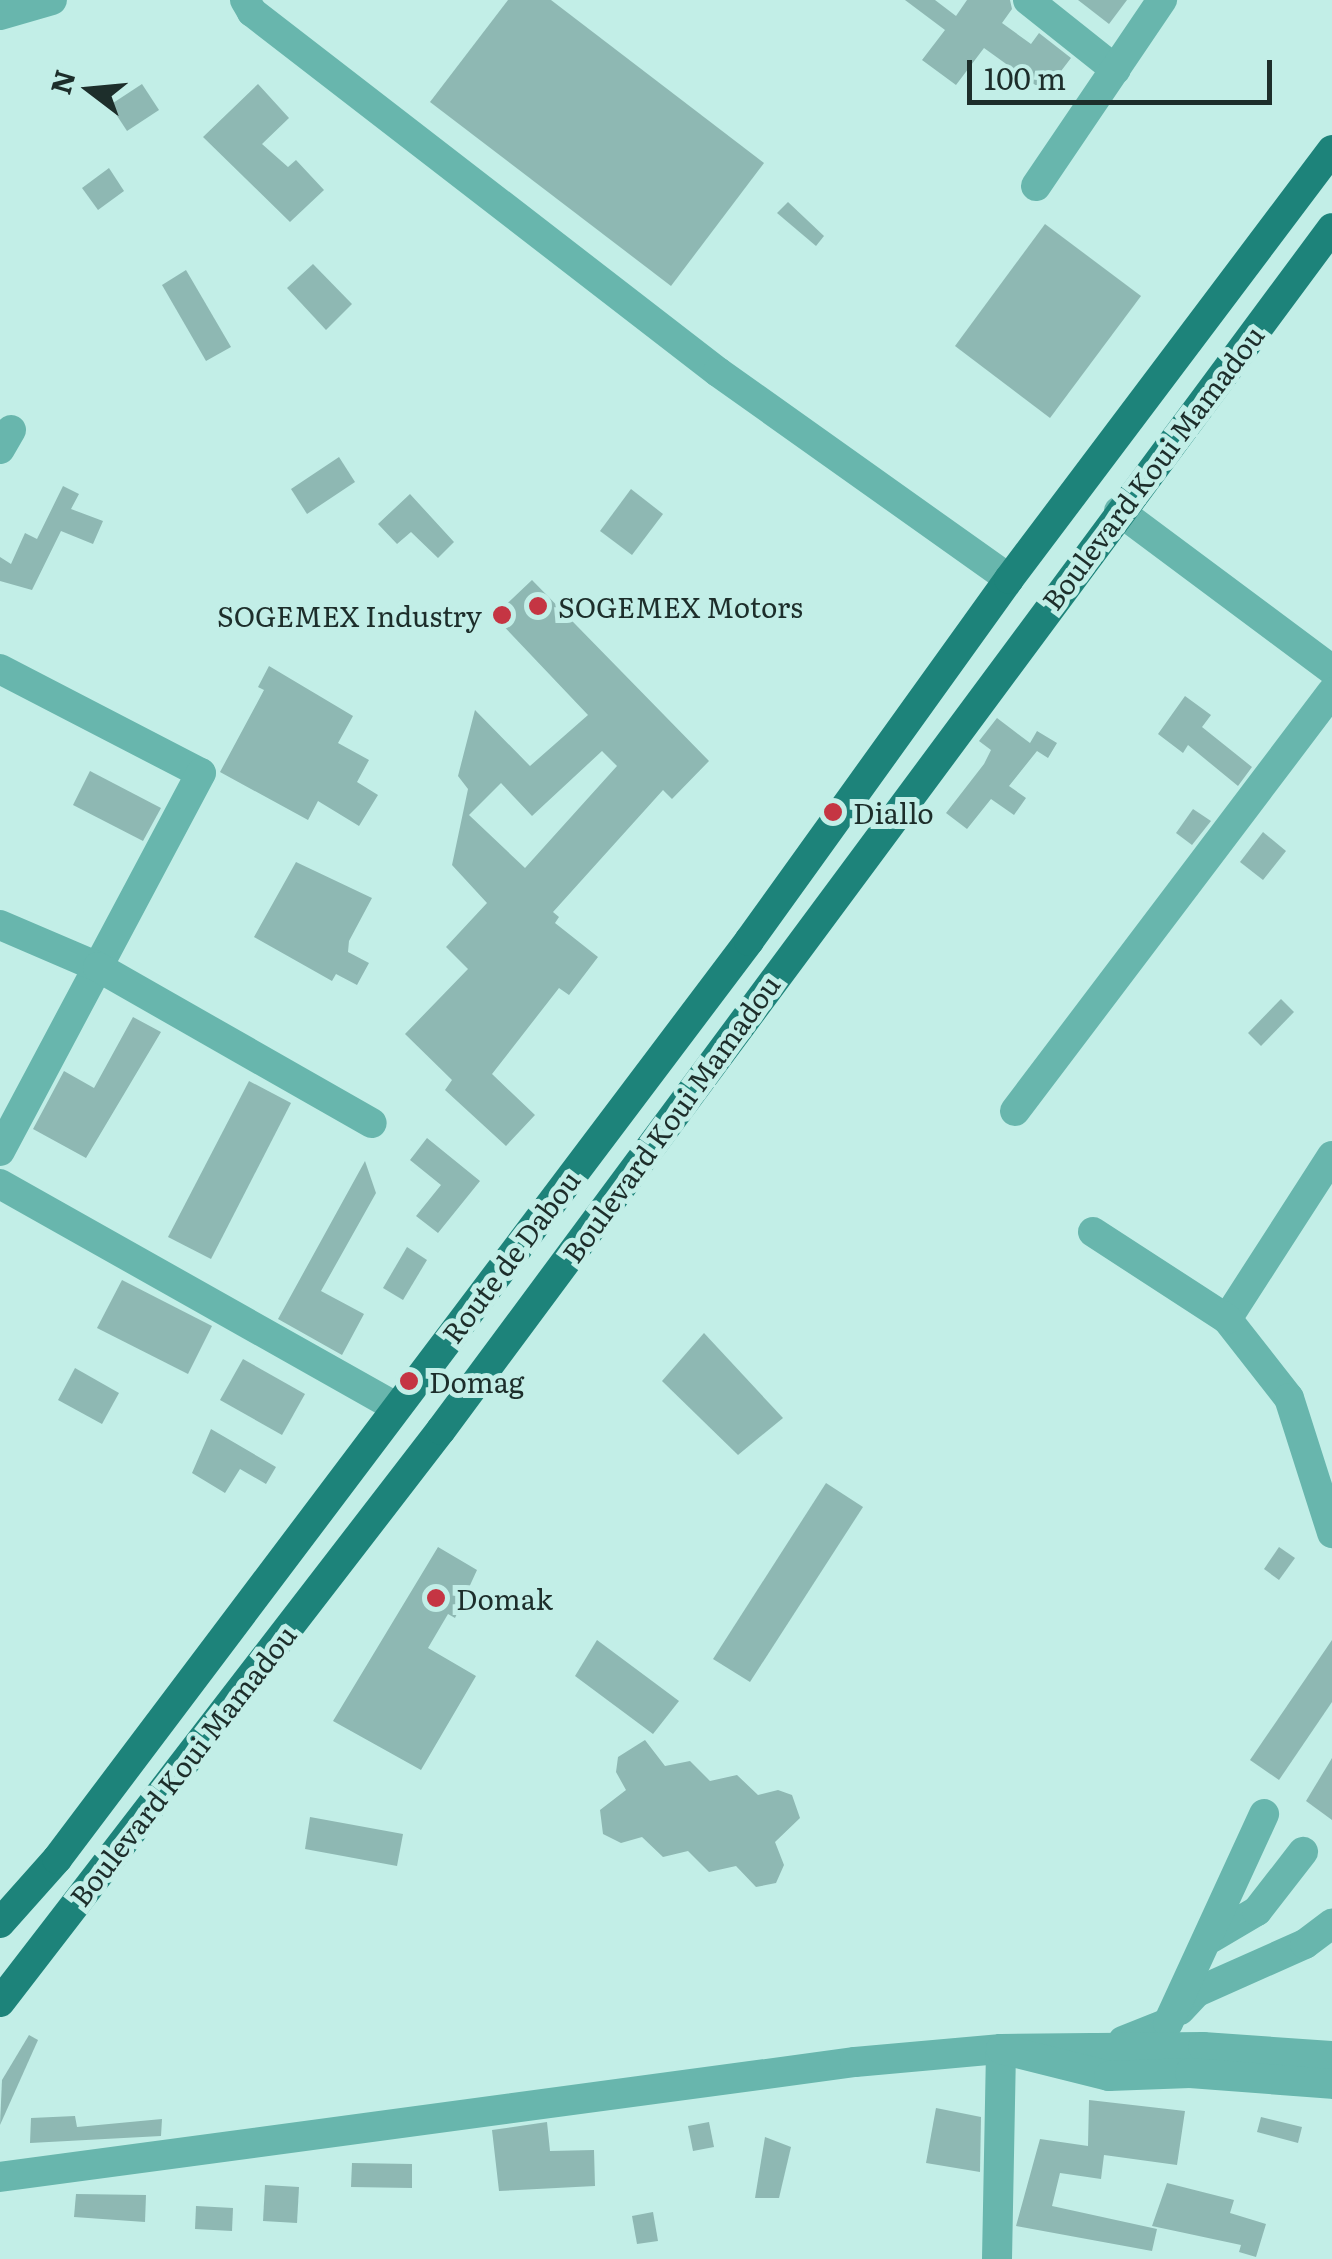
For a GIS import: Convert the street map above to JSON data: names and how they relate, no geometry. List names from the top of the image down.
{
  "streets": {
    "main road": ["Boulevard Koui Mamadou", "Route de Dabou"]
  },
  "crossings": [
    ["Boulevard Koui Mamadou", "Route de Dabou"]
  ],
  "places": [
    "SOGEMEX Motors",
    "SOGEMEX Industry",
    "Diallo",
    "Domag",
    "Domak"
  ],
  "scale_bar": "100 m",
  "north": "left"
}
